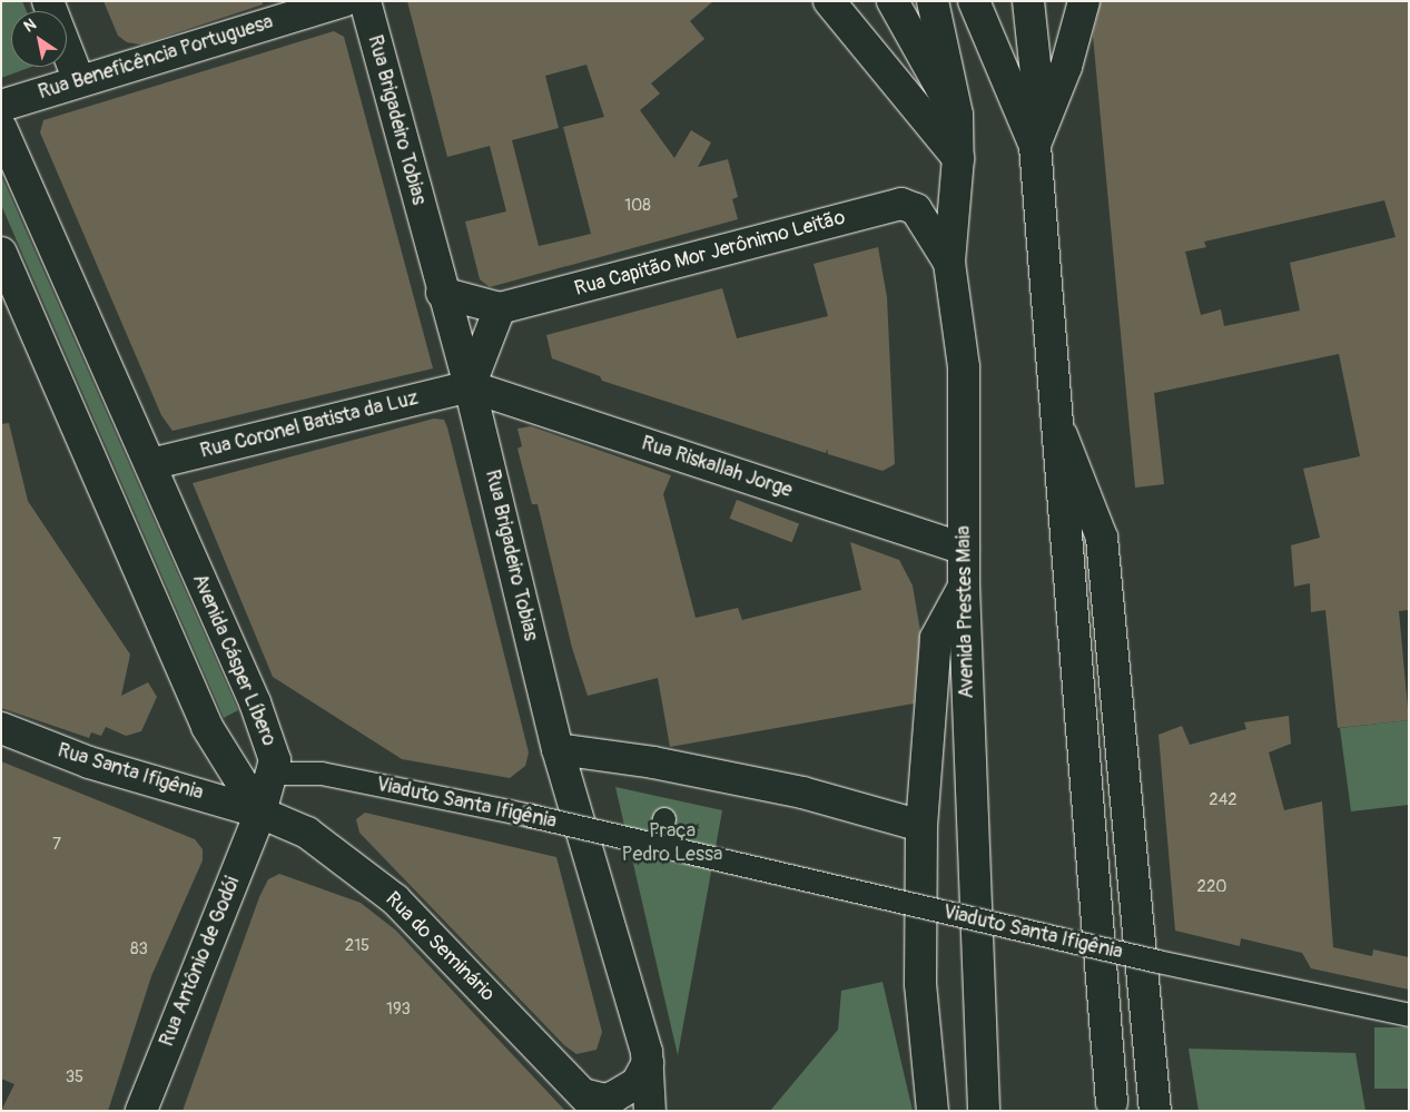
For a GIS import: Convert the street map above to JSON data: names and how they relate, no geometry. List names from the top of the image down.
{
  "streets": {
    "main road": [
      "Rua Beneficência Portuguesa",
      "Rua Brigadeiro Tobias",
      "Rua Capitão Mor Jerônimo Leitão",
      "Rua Coronel Batista da Luz",
      "Rua Riskallah Jorge",
      "Avenida Prestes Maia",
      "Avenida Cásper Líbero",
      "Rua Santa Ifigênia",
      "Rua do Seminário",
      "Rua Antônio de Godói"
    ],
    "street": ["Viaduto Santa Ifigênia"]
  },
  "crossings": [
    ["Rua Brigadeiro Tobias", "Rua Capitão Mor Jerônimo Leitão"],
    ["Rua Brigadeiro Tobias", "Rua Coronel Batista da Luz"],
    ["Rua Brigadeiro Tobias", "Rua Riskallah Jorge"],
    ["Rua Capitão Mor Jerônimo Leitão", "Avenida Prestes Maia"],
    ["Rua Coronel Batista da Luz", "Rua Riskallah Jorge"],
    ["Rua Coronel Batista da Luz", "Avenida Cásper Líbero"],
    ["Rua Riskallah Jorge", "Avenida Prestes Maia"],
    ["Avenida Cásper Líbero", "Rua Santa Ifigênia"],
    ["Avenida Cásper Líbero", "Viaduto Santa Ifigênia"],
    ["Avenida Cásper Líbero", "Rua do Seminário"],
    ["Avenida Cásper Líbero", "Rua Antônio de Godói"],
    ["Rua Santa Ifigênia", "Rua do Seminário"],
    ["Rua Santa Ifigênia", "Rua Antônio de Godói"],
    ["Rua do Seminário", "Rua Antônio de Godói"]
  ],
  "parks": ["Praça Pedro Lessa"],
  "house_numbers": [
    "108",
    "242",
    "7",
    "220",
    "215",
    "83",
    "193",
    "35"
  ],
  "north": "top left"
}
